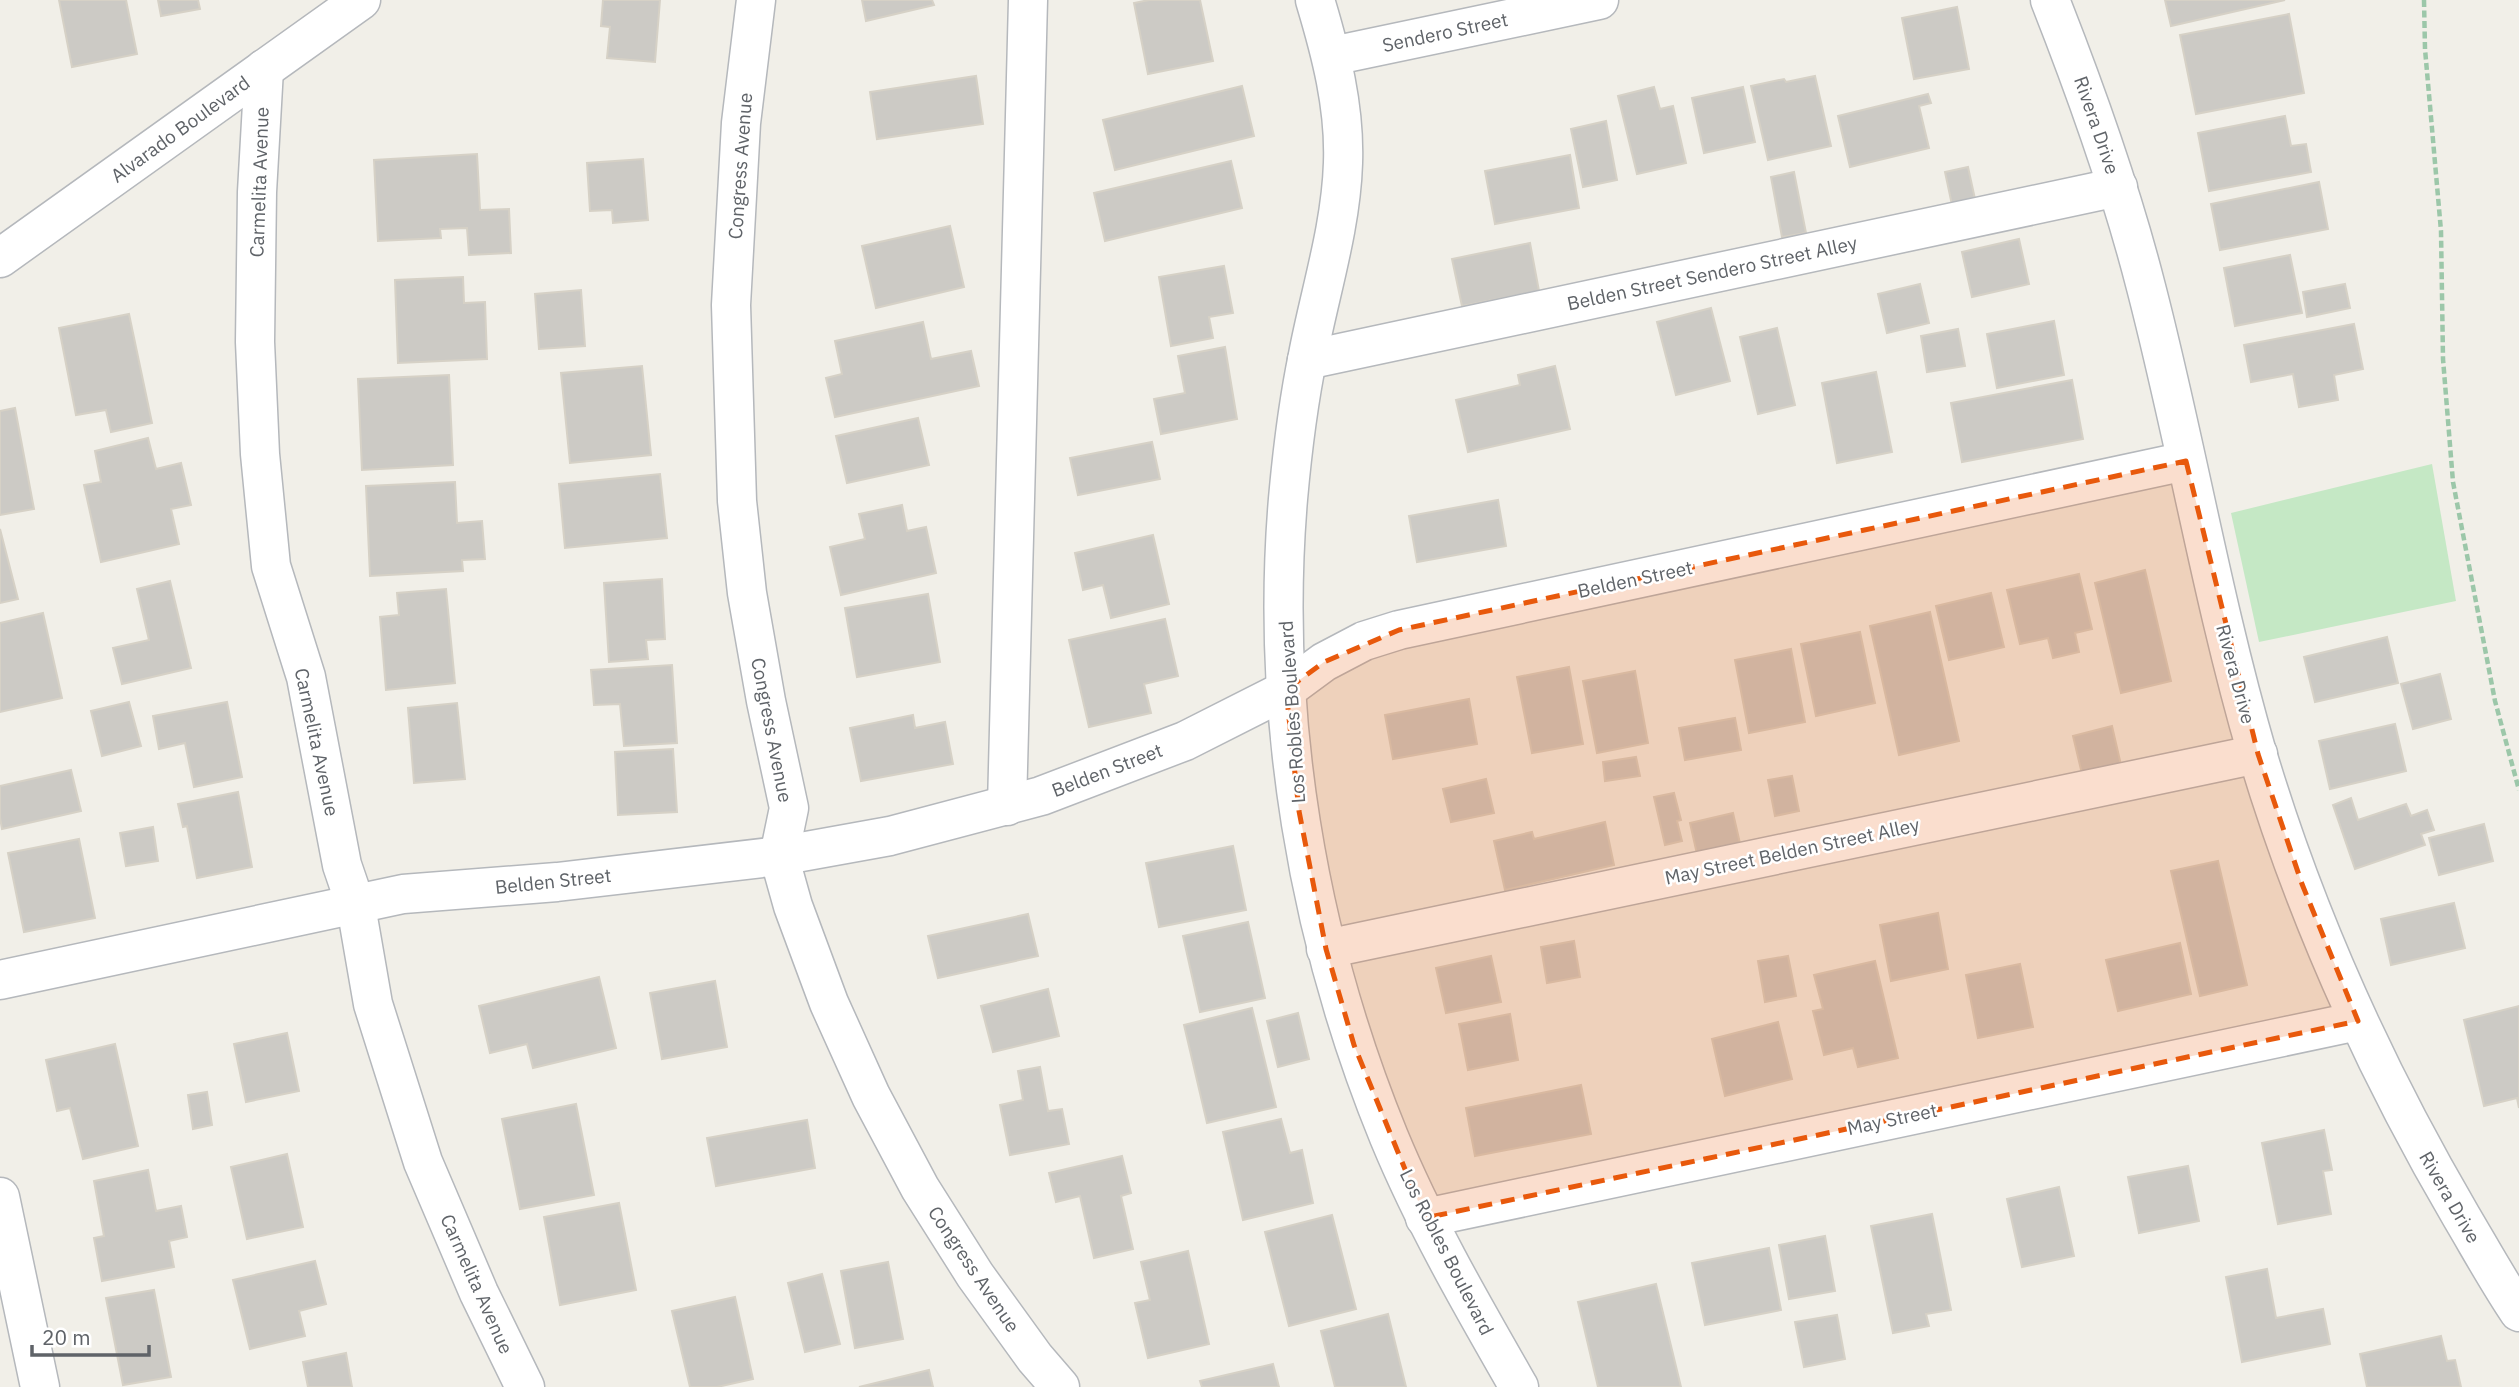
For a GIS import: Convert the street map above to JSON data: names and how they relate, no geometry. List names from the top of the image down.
{
  "streets": {
    "street": [
      "Sendero Street",
      "Rivera Drive",
      "Alvarado Boulevard",
      "Congress Avenue",
      "Carmelita Avenue",
      "Belden Street Sendero Street Alley",
      "Belden Street",
      "Los Robles Boulevard",
      "May Street Belden Street Alley",
      "May Street"
    ]
  },
  "crossings": [
    ["Sendero Street", "Los Robles Boulevard"],
    ["Rivera Drive", "Belden Street Sendero Street Alley"],
    ["Rivera Drive", "Belden Street"],
    ["Rivera Drive", "May Street Belden Street Alley"],
    ["Rivera Drive", "May Street"],
    ["Alvarado Boulevard", "Carmelita Avenue"],
    ["Congress Avenue", "Belden Street"],
    ["Carmelita Avenue", "Belden Street"],
    ["Belden Street Sendero Street Alley", "Los Robles Boulevard"],
    ["Belden Street", "Los Robles Boulevard"],
    ["Los Robles Boulevard", "May Street Belden Street Alley"],
    ["Los Robles Boulevard", "May Street"]
  ],
  "scale_bar": "20 m"
}
